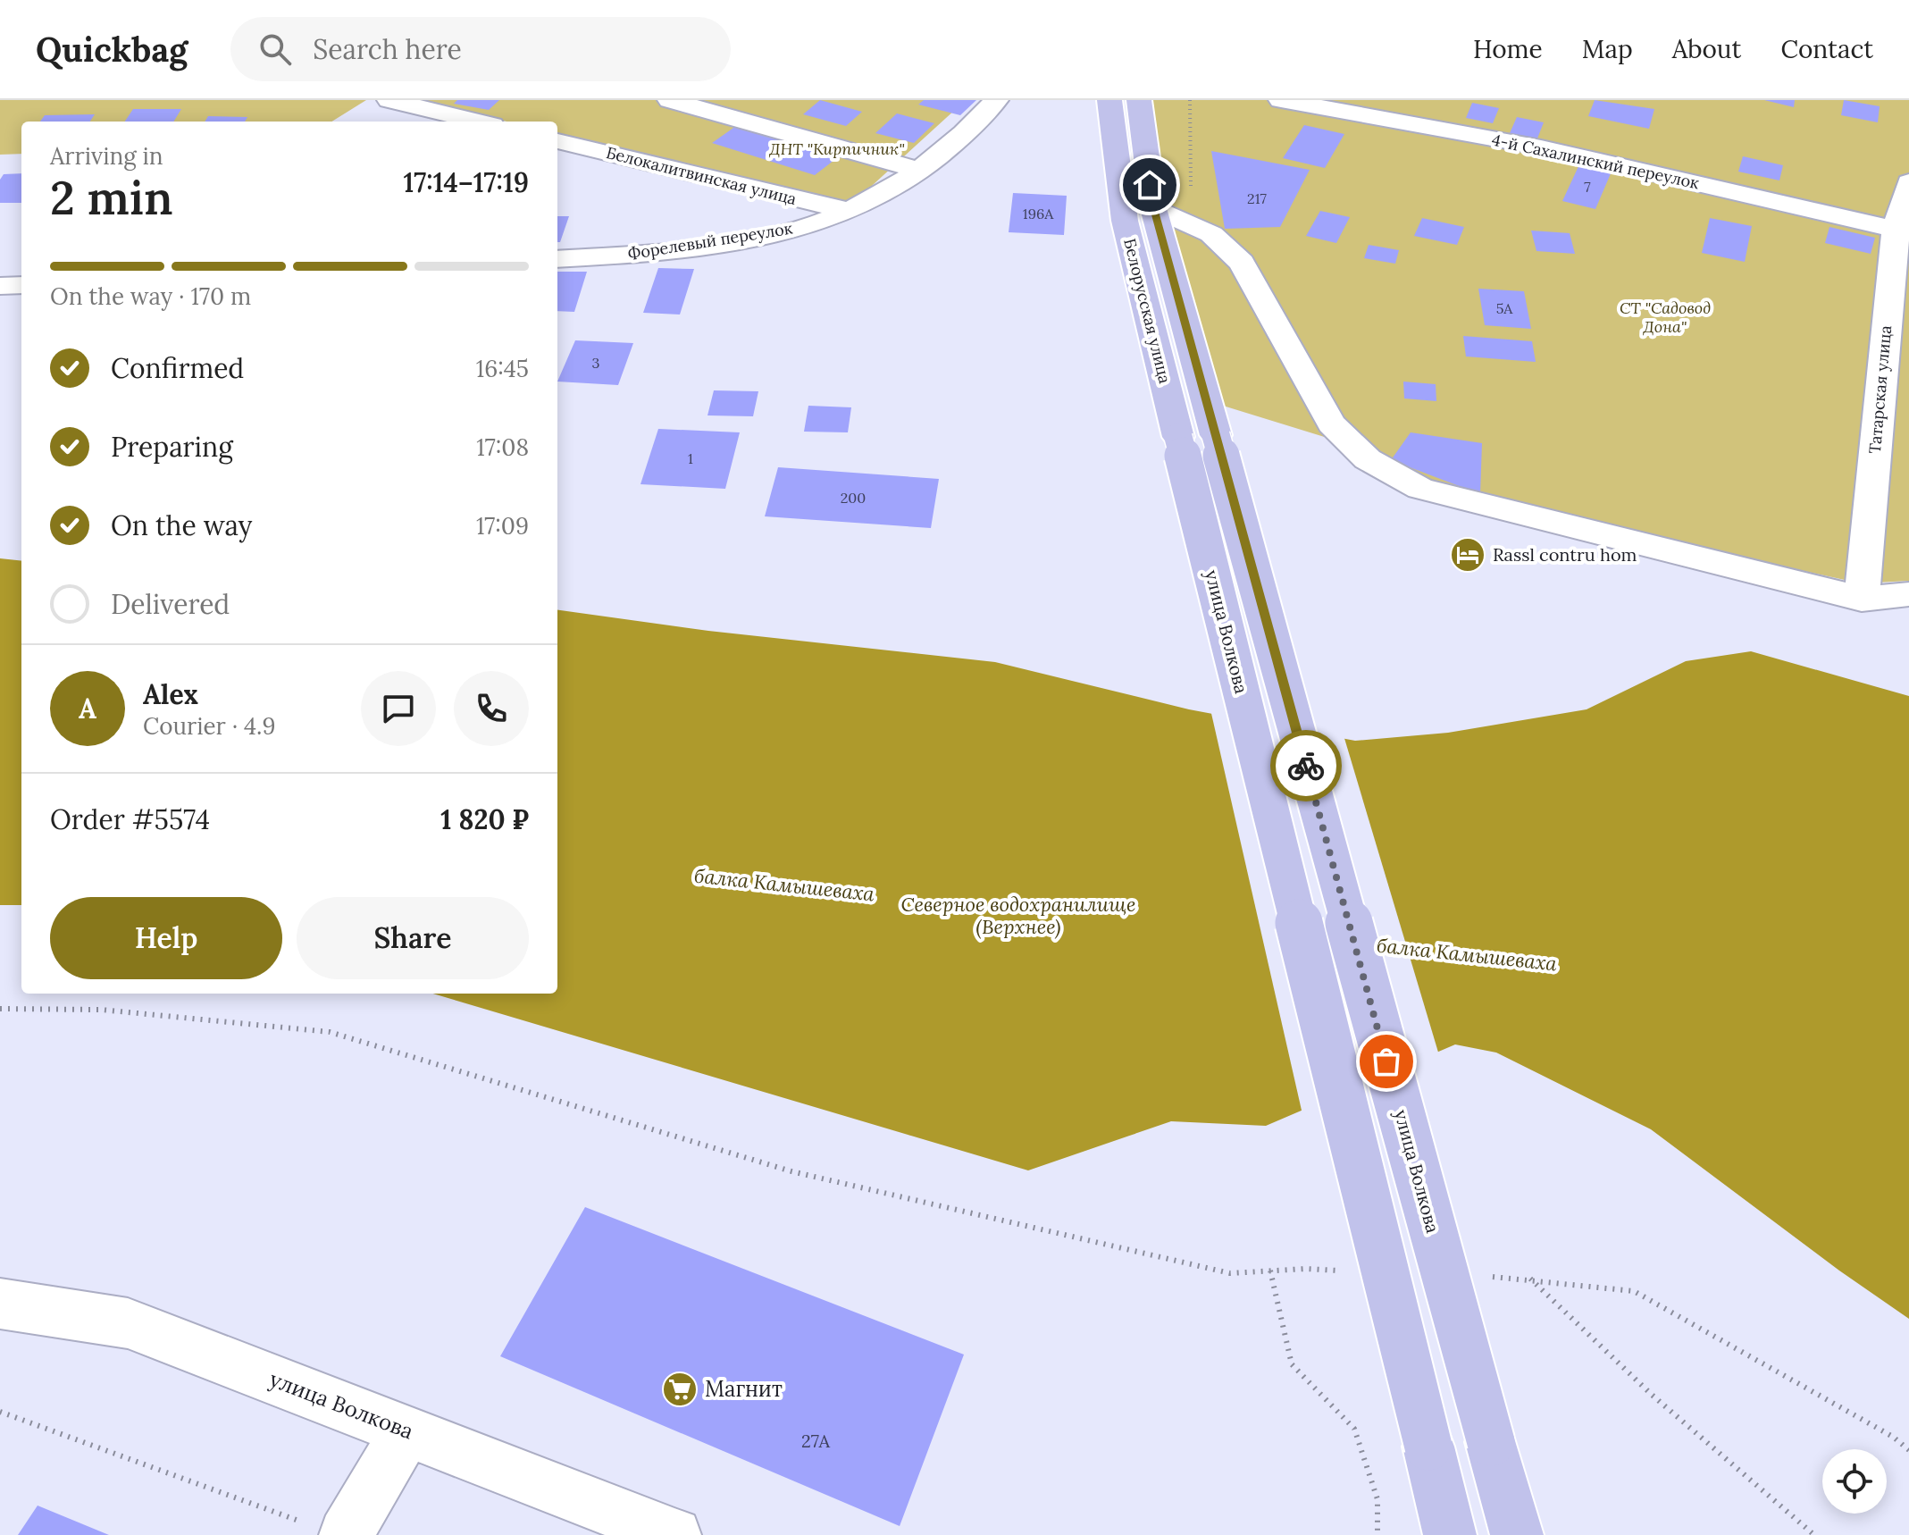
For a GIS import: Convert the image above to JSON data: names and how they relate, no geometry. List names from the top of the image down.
{
  "streets": {
    "main road": ["Белорусская улица", "улица Волкова"],
    "street": [
      "4-й Сахалинский переулок",
      "Белокалитвинская улица",
      "Форелевый переулок",
      "Татарская улица"
    ]
  },
  "crossings": [
    ["4-й Сахалинский переулок", "Татарская улица"],
    ["Белокалитвинская улица", "Форелевый переулок"],
    ["Белорусская улица", "улица Волкова"]
  ],
  "water": ["балка Камышеваха", "Северное водохранилище (Верхнее)"],
  "parks": ["ДНТ \"Кирпичник\"", "СТ \"Садовод Дона\""],
  "places": {
    "hotel": ["Rassl contru hom"],
    "supermarket": ["Магнит"]
  },
  "house_numbers": [
    "7",
    "217",
    "196А",
    "5А",
    "3",
    "1",
    "200",
    "27А"
  ],
  "page": {
    "header": "Quickbag",
    "search": "Search here",
    "nav": [
      "Home",
      "Map",
      "About",
      "Contact"
    ],
    "heading": ["2 min", "Arriving in", "17:14–17:19"],
    "panel": [
      "Alex",
      "Courier · 4.9",
      "Order #5574",
      "1 820 ₽"
    ],
    "bar": "On the way · 170 m",
    "list": [
      ["Confirmed", "16:45"],
      ["Preparing", "17:08"],
      ["On the way", "17:09"],
      "Delivered"
    ],
    "round": "A",
    "buttons": ["Help", "Share"]
  }
}
